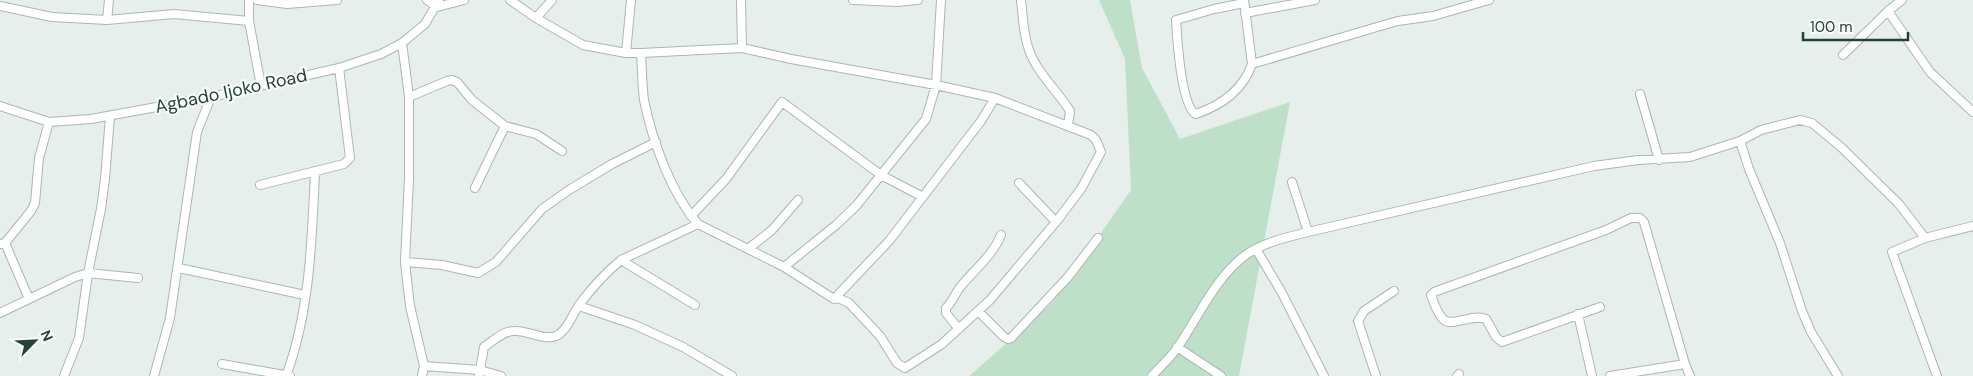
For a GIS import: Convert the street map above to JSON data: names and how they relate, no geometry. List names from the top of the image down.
{
  "streets": {
    "street": ["Agbado Ijoko Road"]
  },
  "scale_bar": "100 m",
  "north": "top right"
}
